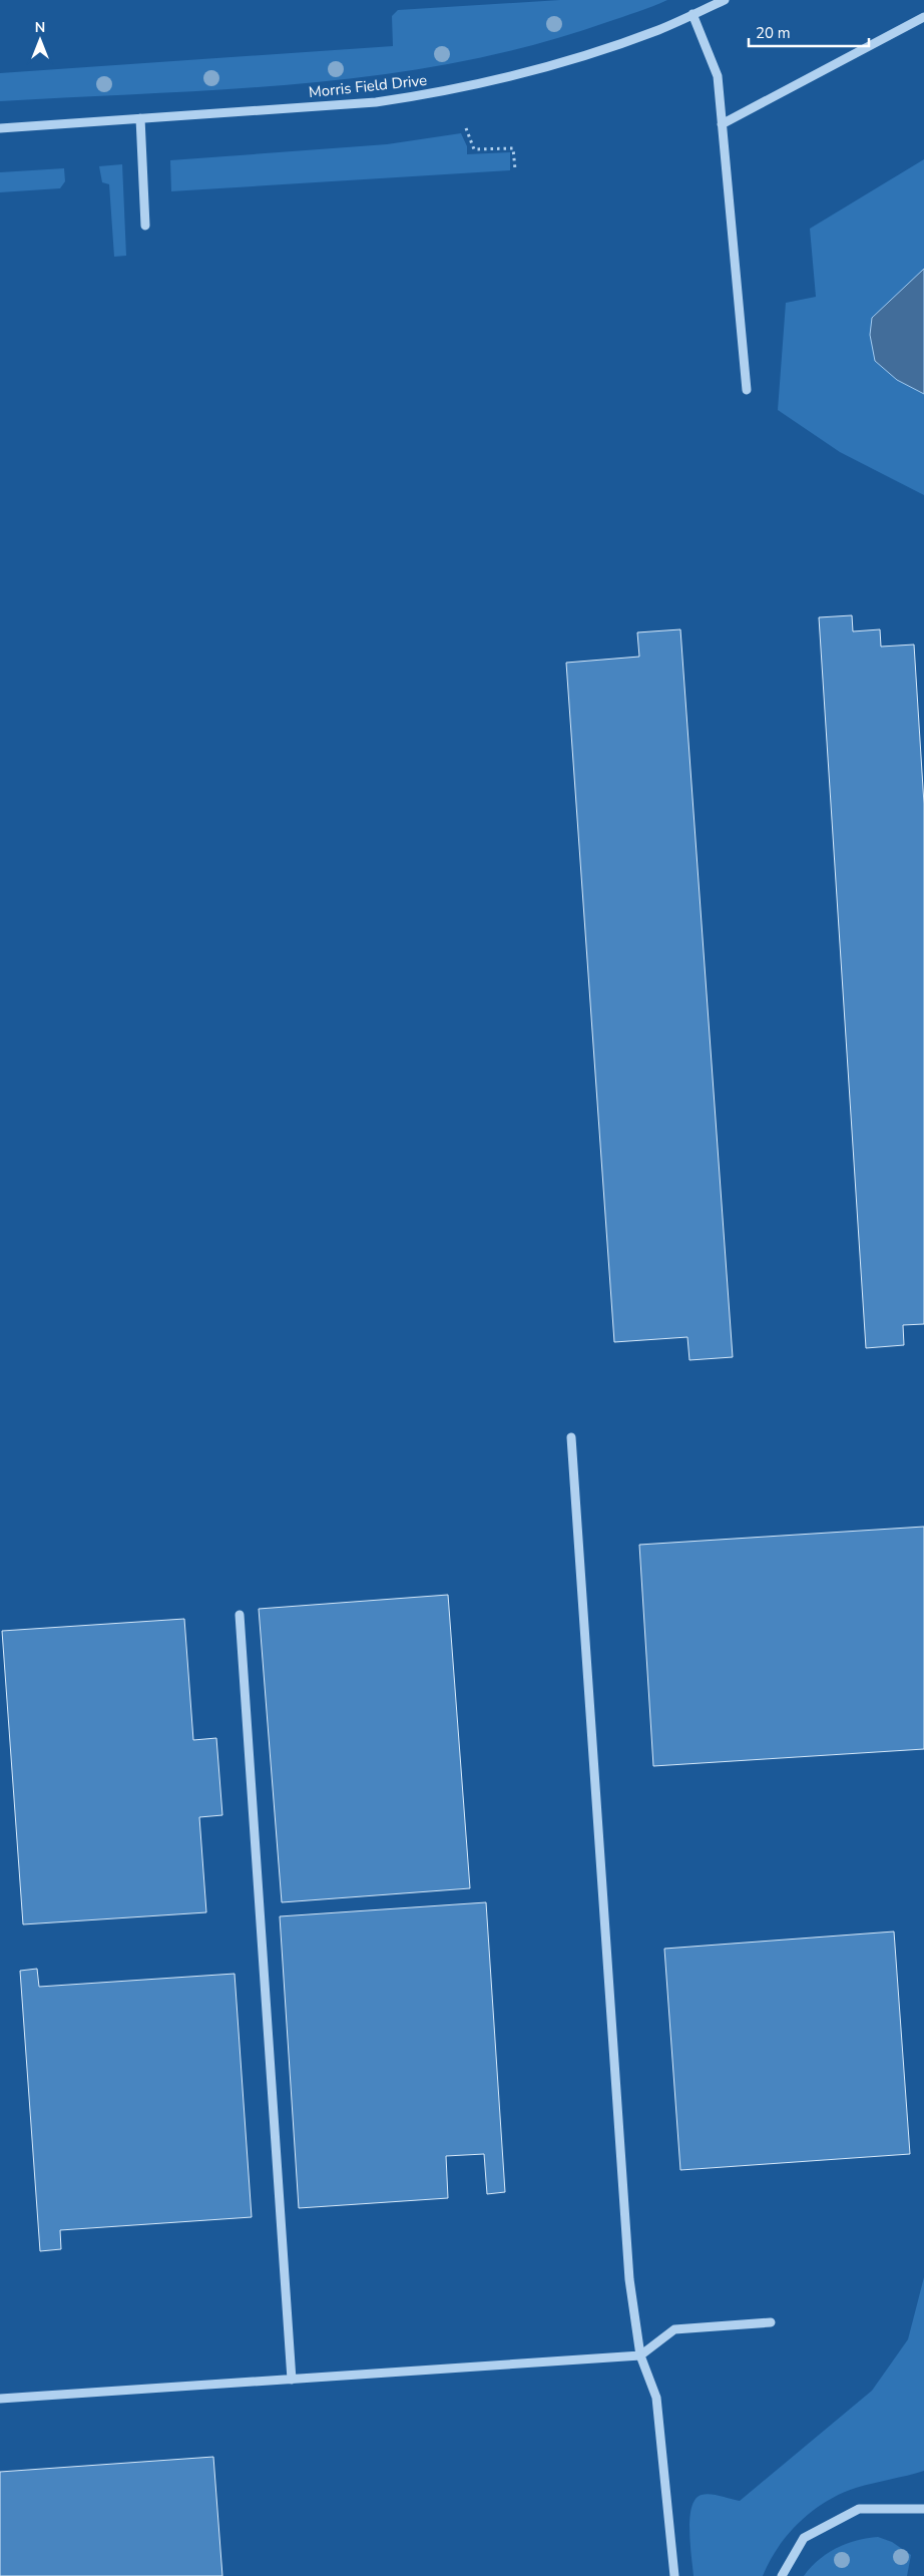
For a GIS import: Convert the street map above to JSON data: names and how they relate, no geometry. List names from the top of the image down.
{
  "streets": {
    "street": ["Morris Field Drive"]
  },
  "scale_bar": "20 m",
  "north": "top"
}
